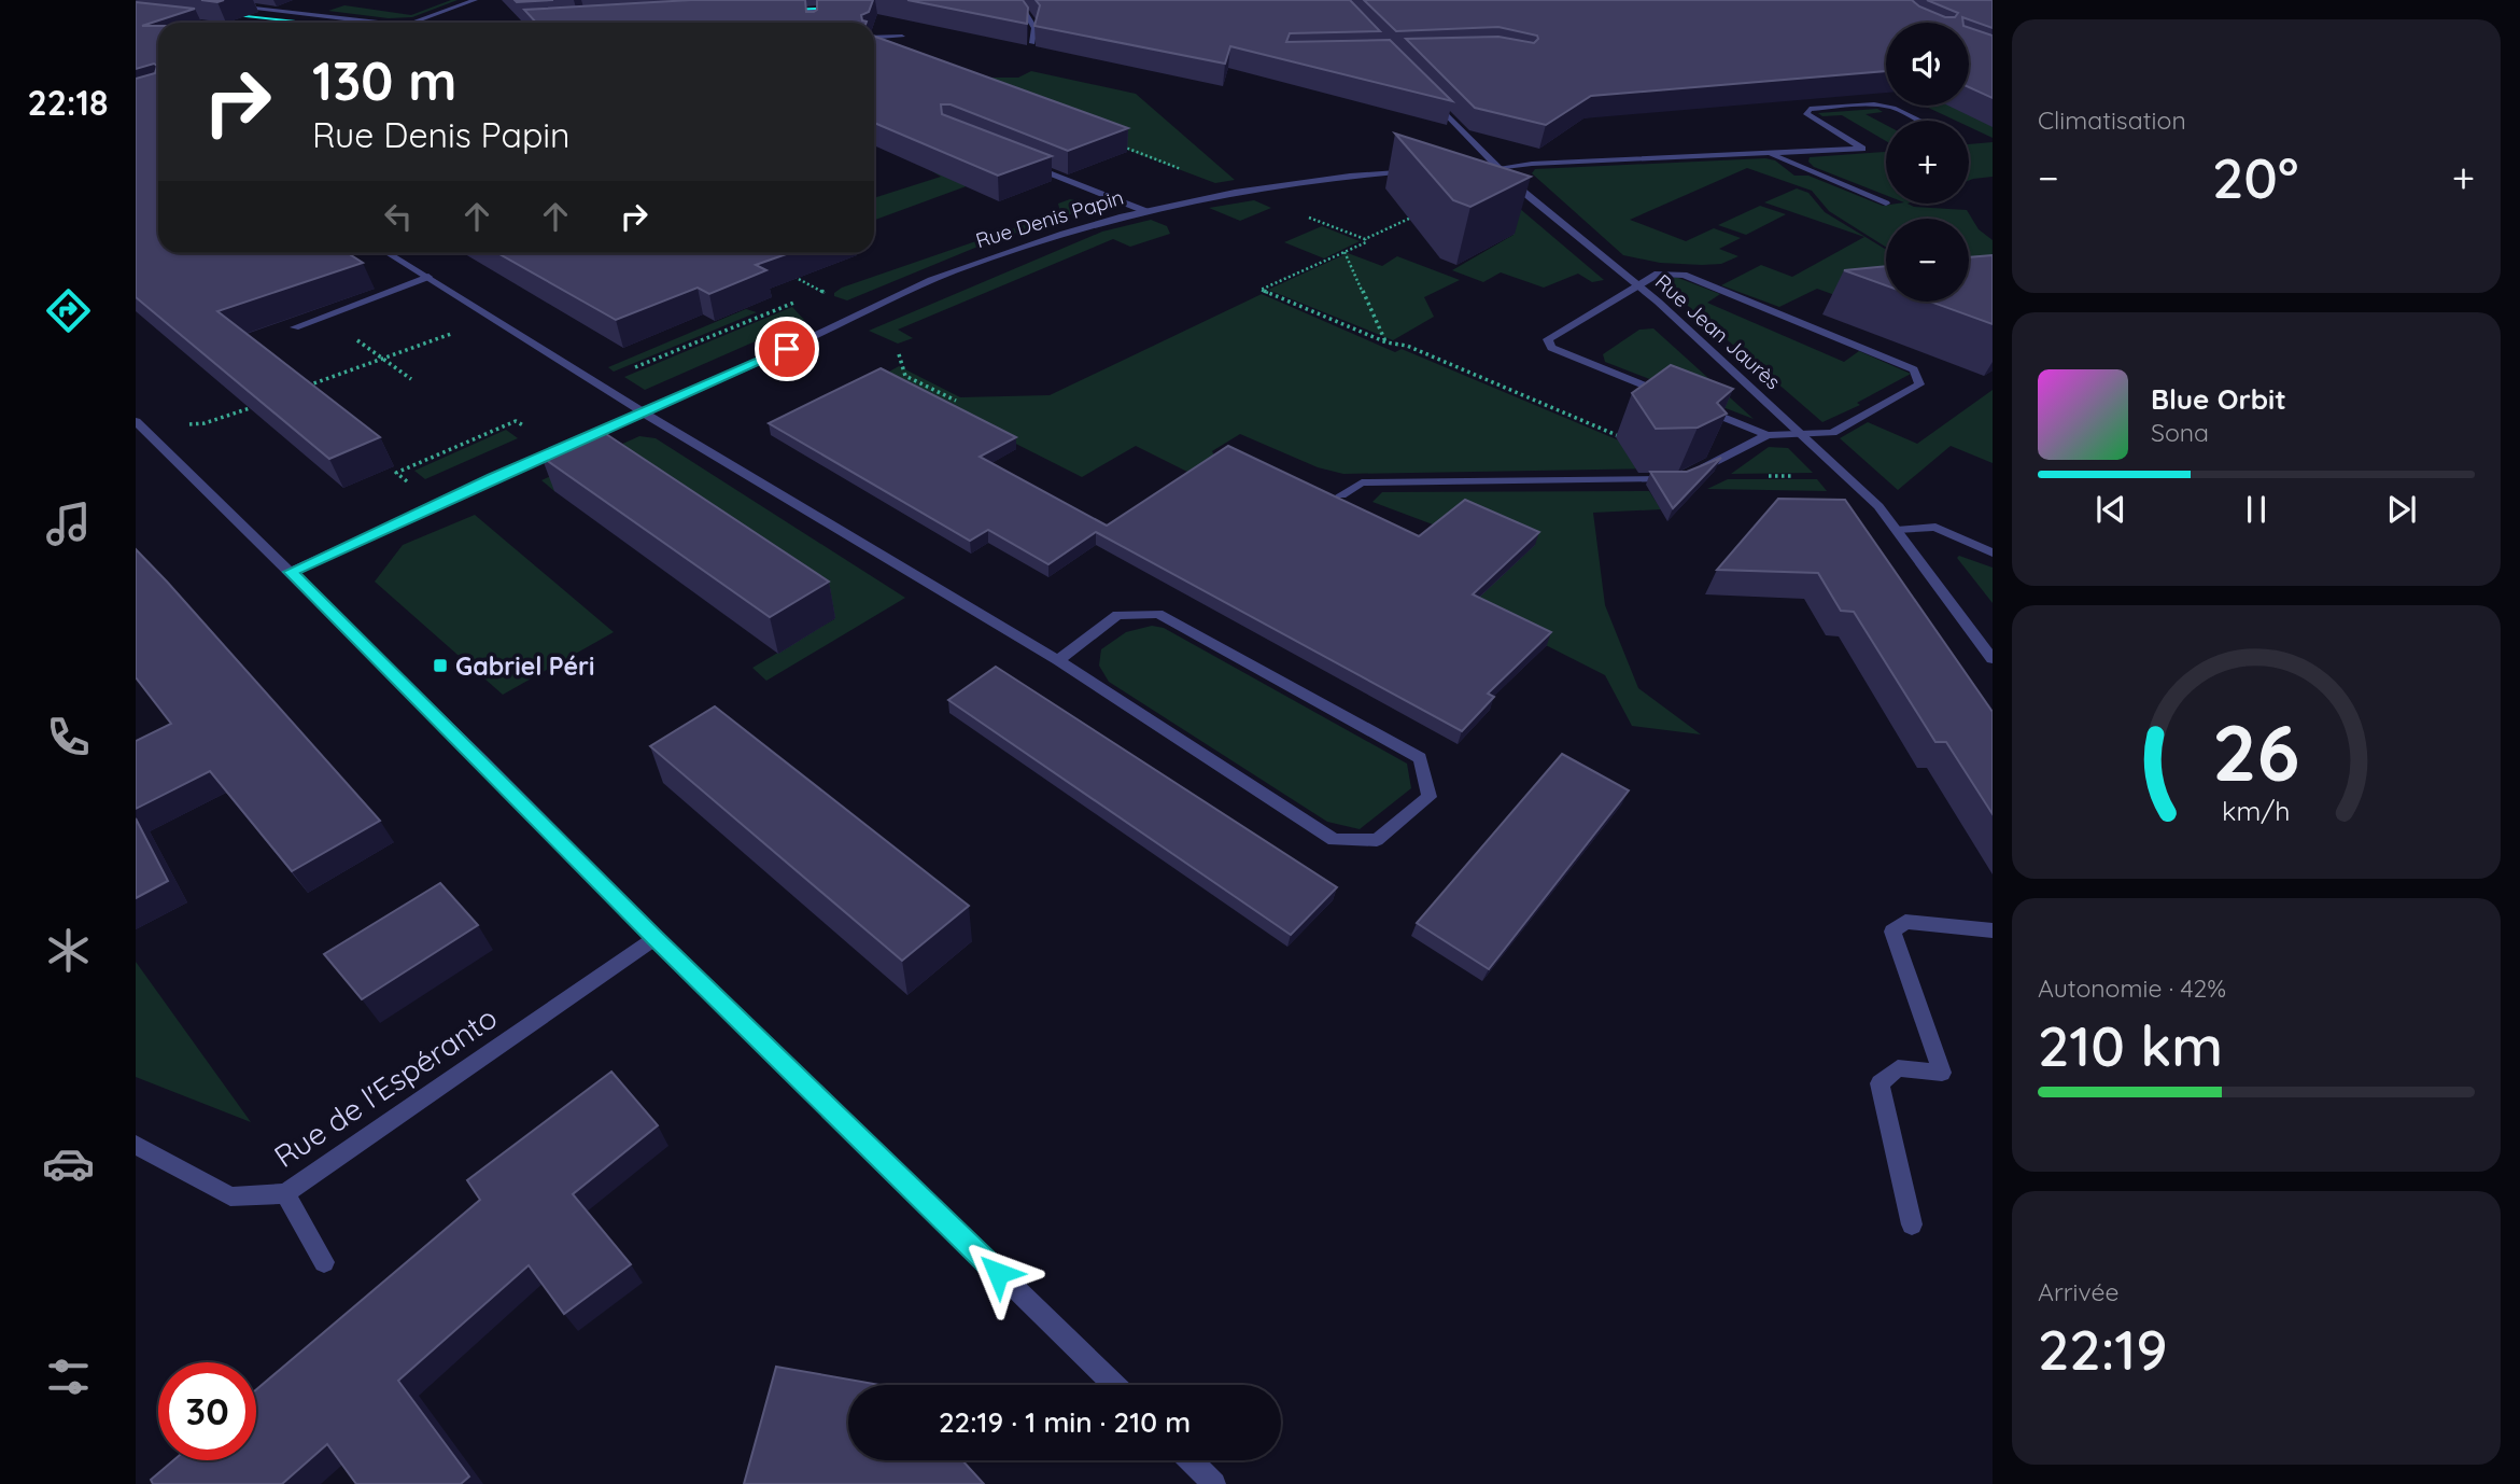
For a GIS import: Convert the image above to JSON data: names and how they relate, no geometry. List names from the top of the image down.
{
  "streets": {
    "street": ["Rue Denis Papin", "Rue Jean Jaurès", "Rue de l'Espéranto"]
  },
  "places": {
    "transit": ["Gabriel Péri"]
  },
  "page": {
    "tabs": "22:18",
    "tile": [
      "Climatisation",
      ["Autonomie · 42%", "210 km"],
      ["Arrivée", "22:19"]
    ],
    "map_buttons": ["+", "−"],
    "turn": ["130 m", "Rue Denis Papin"],
    "heat": ["−", "20°", "+"],
    "song": ["Blue Orbit", "Sona"],
    "limit": "30",
    "trip": "22:19 · 1 min · 210 m",
    "gauge": ["26", "km/h"]
  }
}
